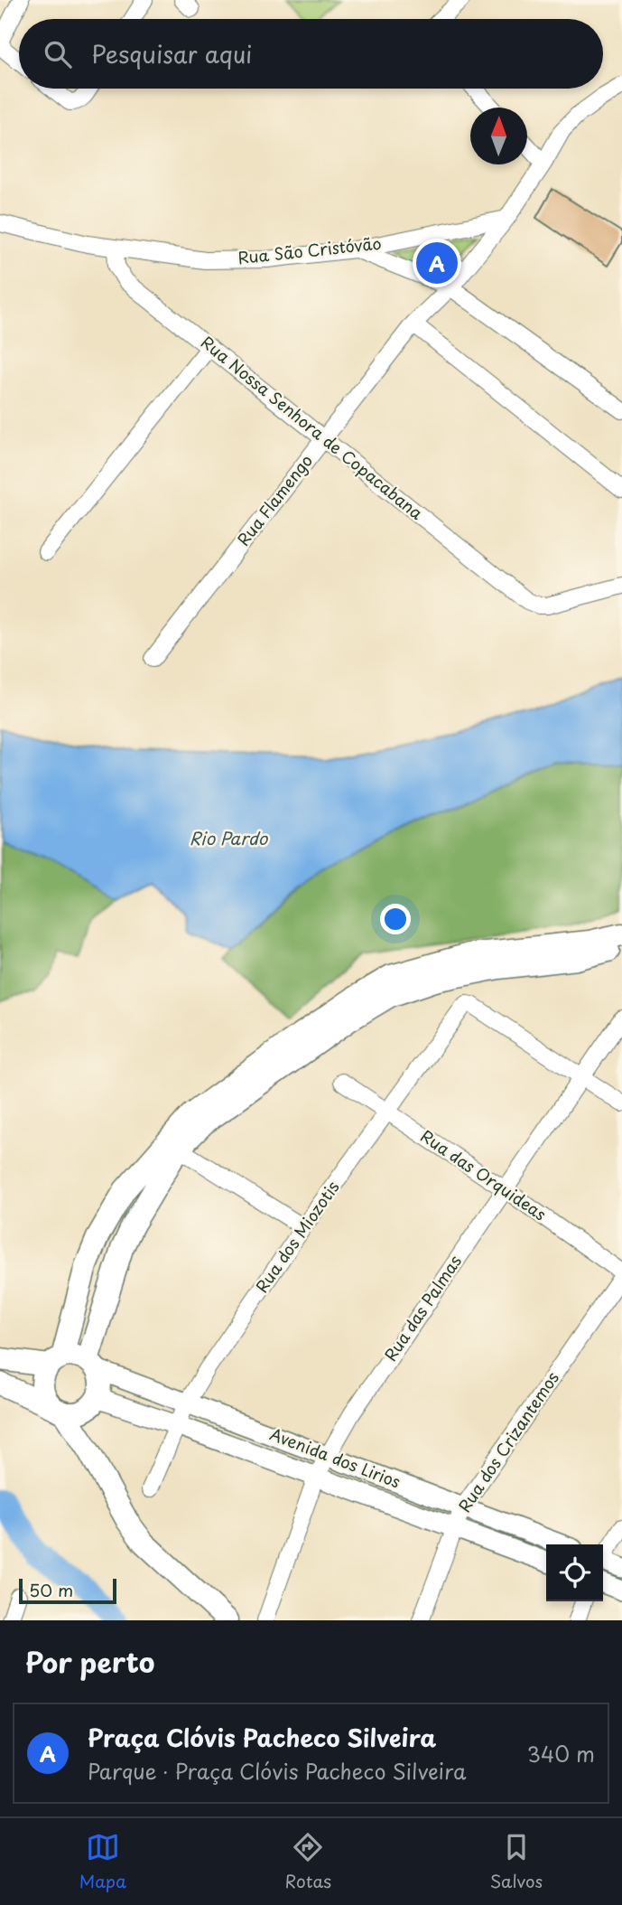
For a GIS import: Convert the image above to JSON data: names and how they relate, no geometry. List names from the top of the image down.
{
  "streets": {
    "street": [
      "Rua São Cristóvão",
      "Rua Nossa Senhora de Copacabana",
      "Rua Flamengo",
      "Rua das Orquideas",
      "Rua dos Miozotis",
      "Rua das Palmas",
      "Rua dos Crizantemos",
      "Avenida dos Lirios"
    ]
  },
  "crossings": [
    ["Rua São Cristóvão", "Rua Nossa Senhora de Copacabana"],
    ["Rua São Cristóvão", "Rua Flamengo"],
    ["Rua Nossa Senhora de Copacabana", "Rua Flamengo"],
    ["Rua das Orquideas", "Rua dos Miozotis"],
    ["Rua das Orquideas", "Rua das Palmas"],
    ["Rua das Orquideas", "Rua dos Crizantemos"],
    ["Rua dos Miozotis", "Rua das Palmas"],
    ["Rua dos Miozotis", "Avenida dos Lirios"],
    ["Rua das Palmas", "Avenida dos Lirios"],
    ["Rua dos Crizantemos", "Avenida dos Lirios"]
  ],
  "water": ["Rio Pardo"],
  "scale_bar": "50 m",
  "north": "top",
  "page": {
    "search": "Pesquisar aqui",
    "pins": "A",
    "scale": "50 m",
    "heading": "Por perto",
    "list": [
      {
        "mark": "A",
        "name": "Praça Clóvis Pacheco Silveira",
        "note": "Parque · Praça Clóvis Pacheco Silveira",
        "value": "340 m"
      }
    ],
    "nav": ["Mapa", "Rotas", "Salvos"]
  }
}
